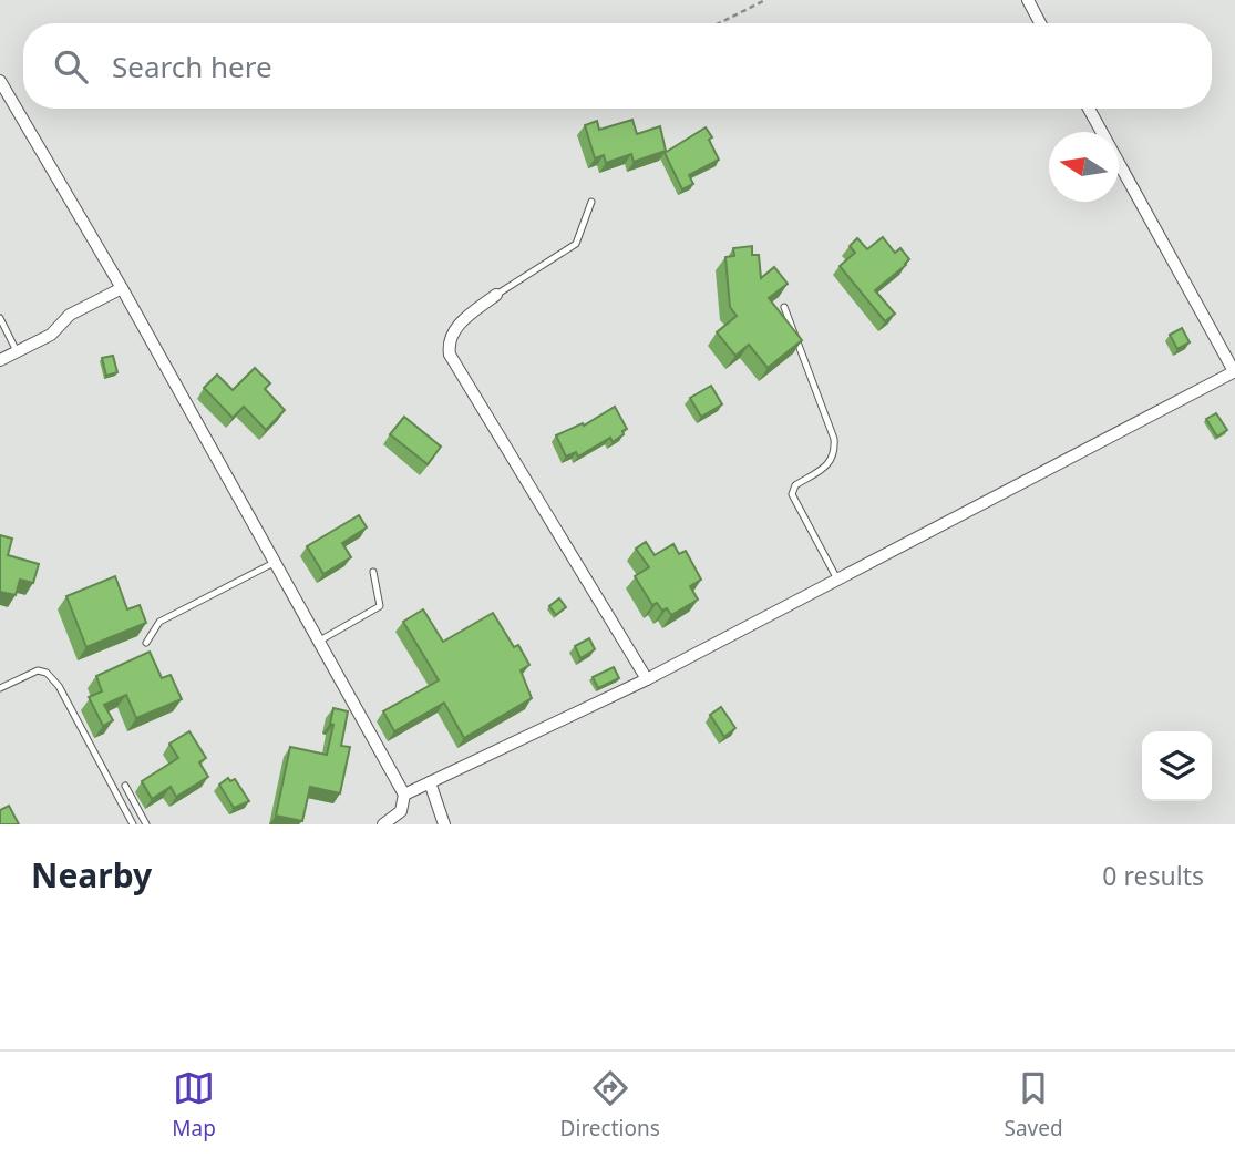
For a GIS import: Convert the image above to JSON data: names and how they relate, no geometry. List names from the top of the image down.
{
  "north": "left",
  "page": {
    "search": "Search here",
    "heading": ["Nearby", "0 results"],
    "nav": ["Map", "Directions", "Saved"]
  }
}
